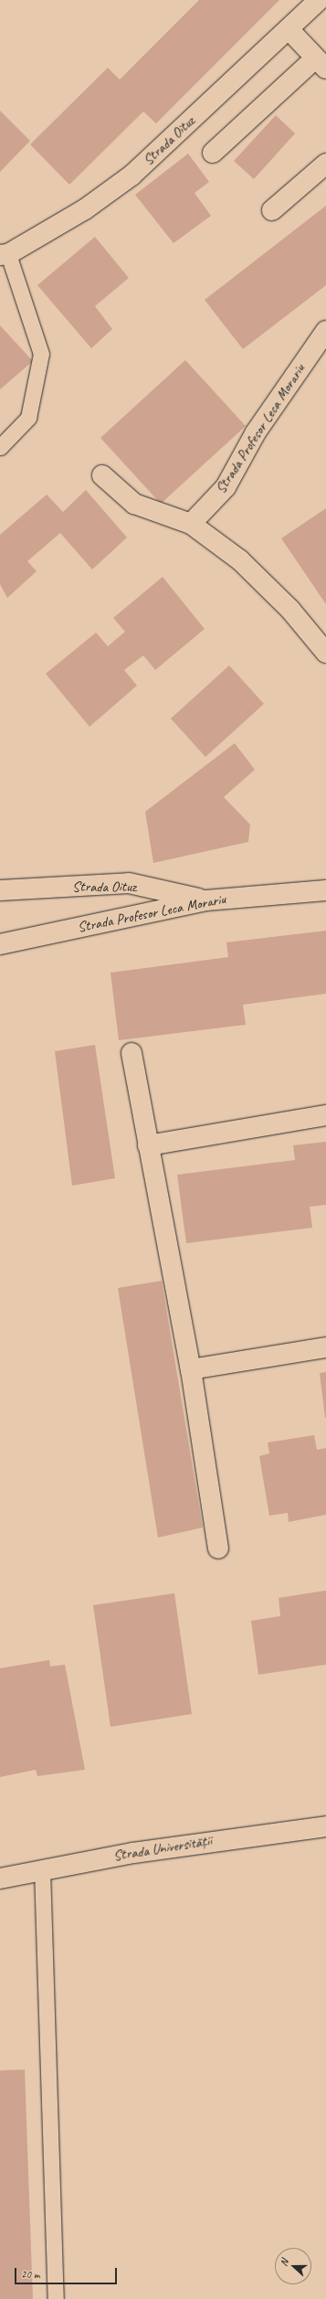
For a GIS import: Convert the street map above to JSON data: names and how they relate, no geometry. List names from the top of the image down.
{
  "streets": {
    "street": ["Strada Oituz", "Strada Profesor Leca Morariu", "Strada Universității"]
  },
  "crossings": [
    ["Strada Oituz", "Strada Profesor Leca Morariu"]
  ],
  "scale_bar": "20 m",
  "north": "left"
}
